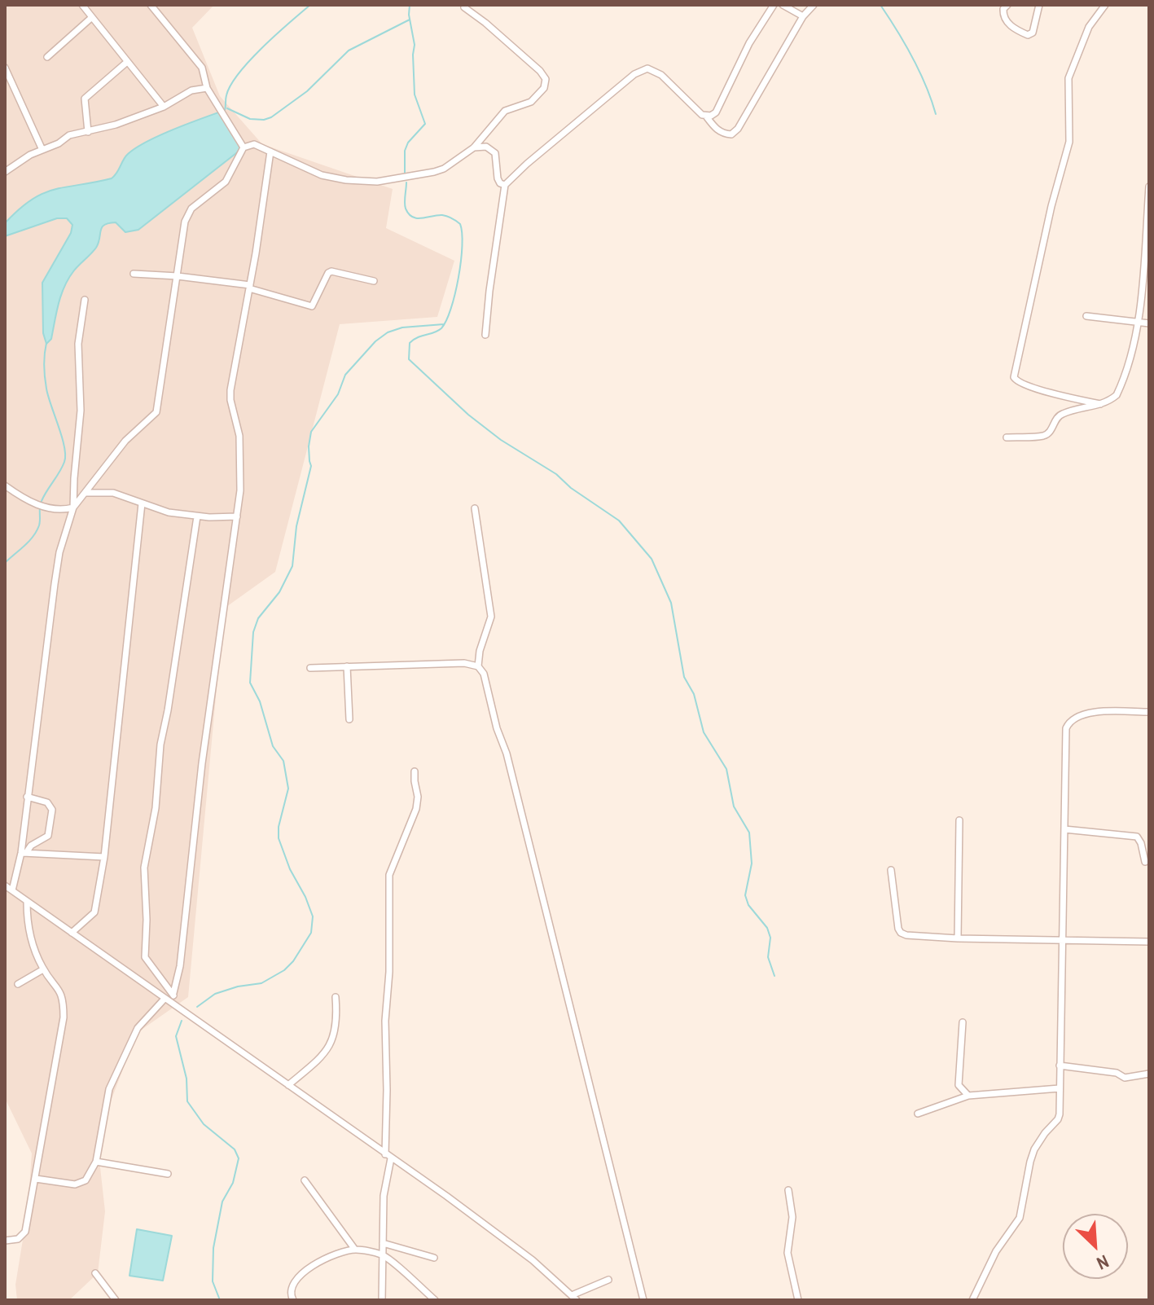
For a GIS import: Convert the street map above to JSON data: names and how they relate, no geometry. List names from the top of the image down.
{
  "north": "bottom right"
}
